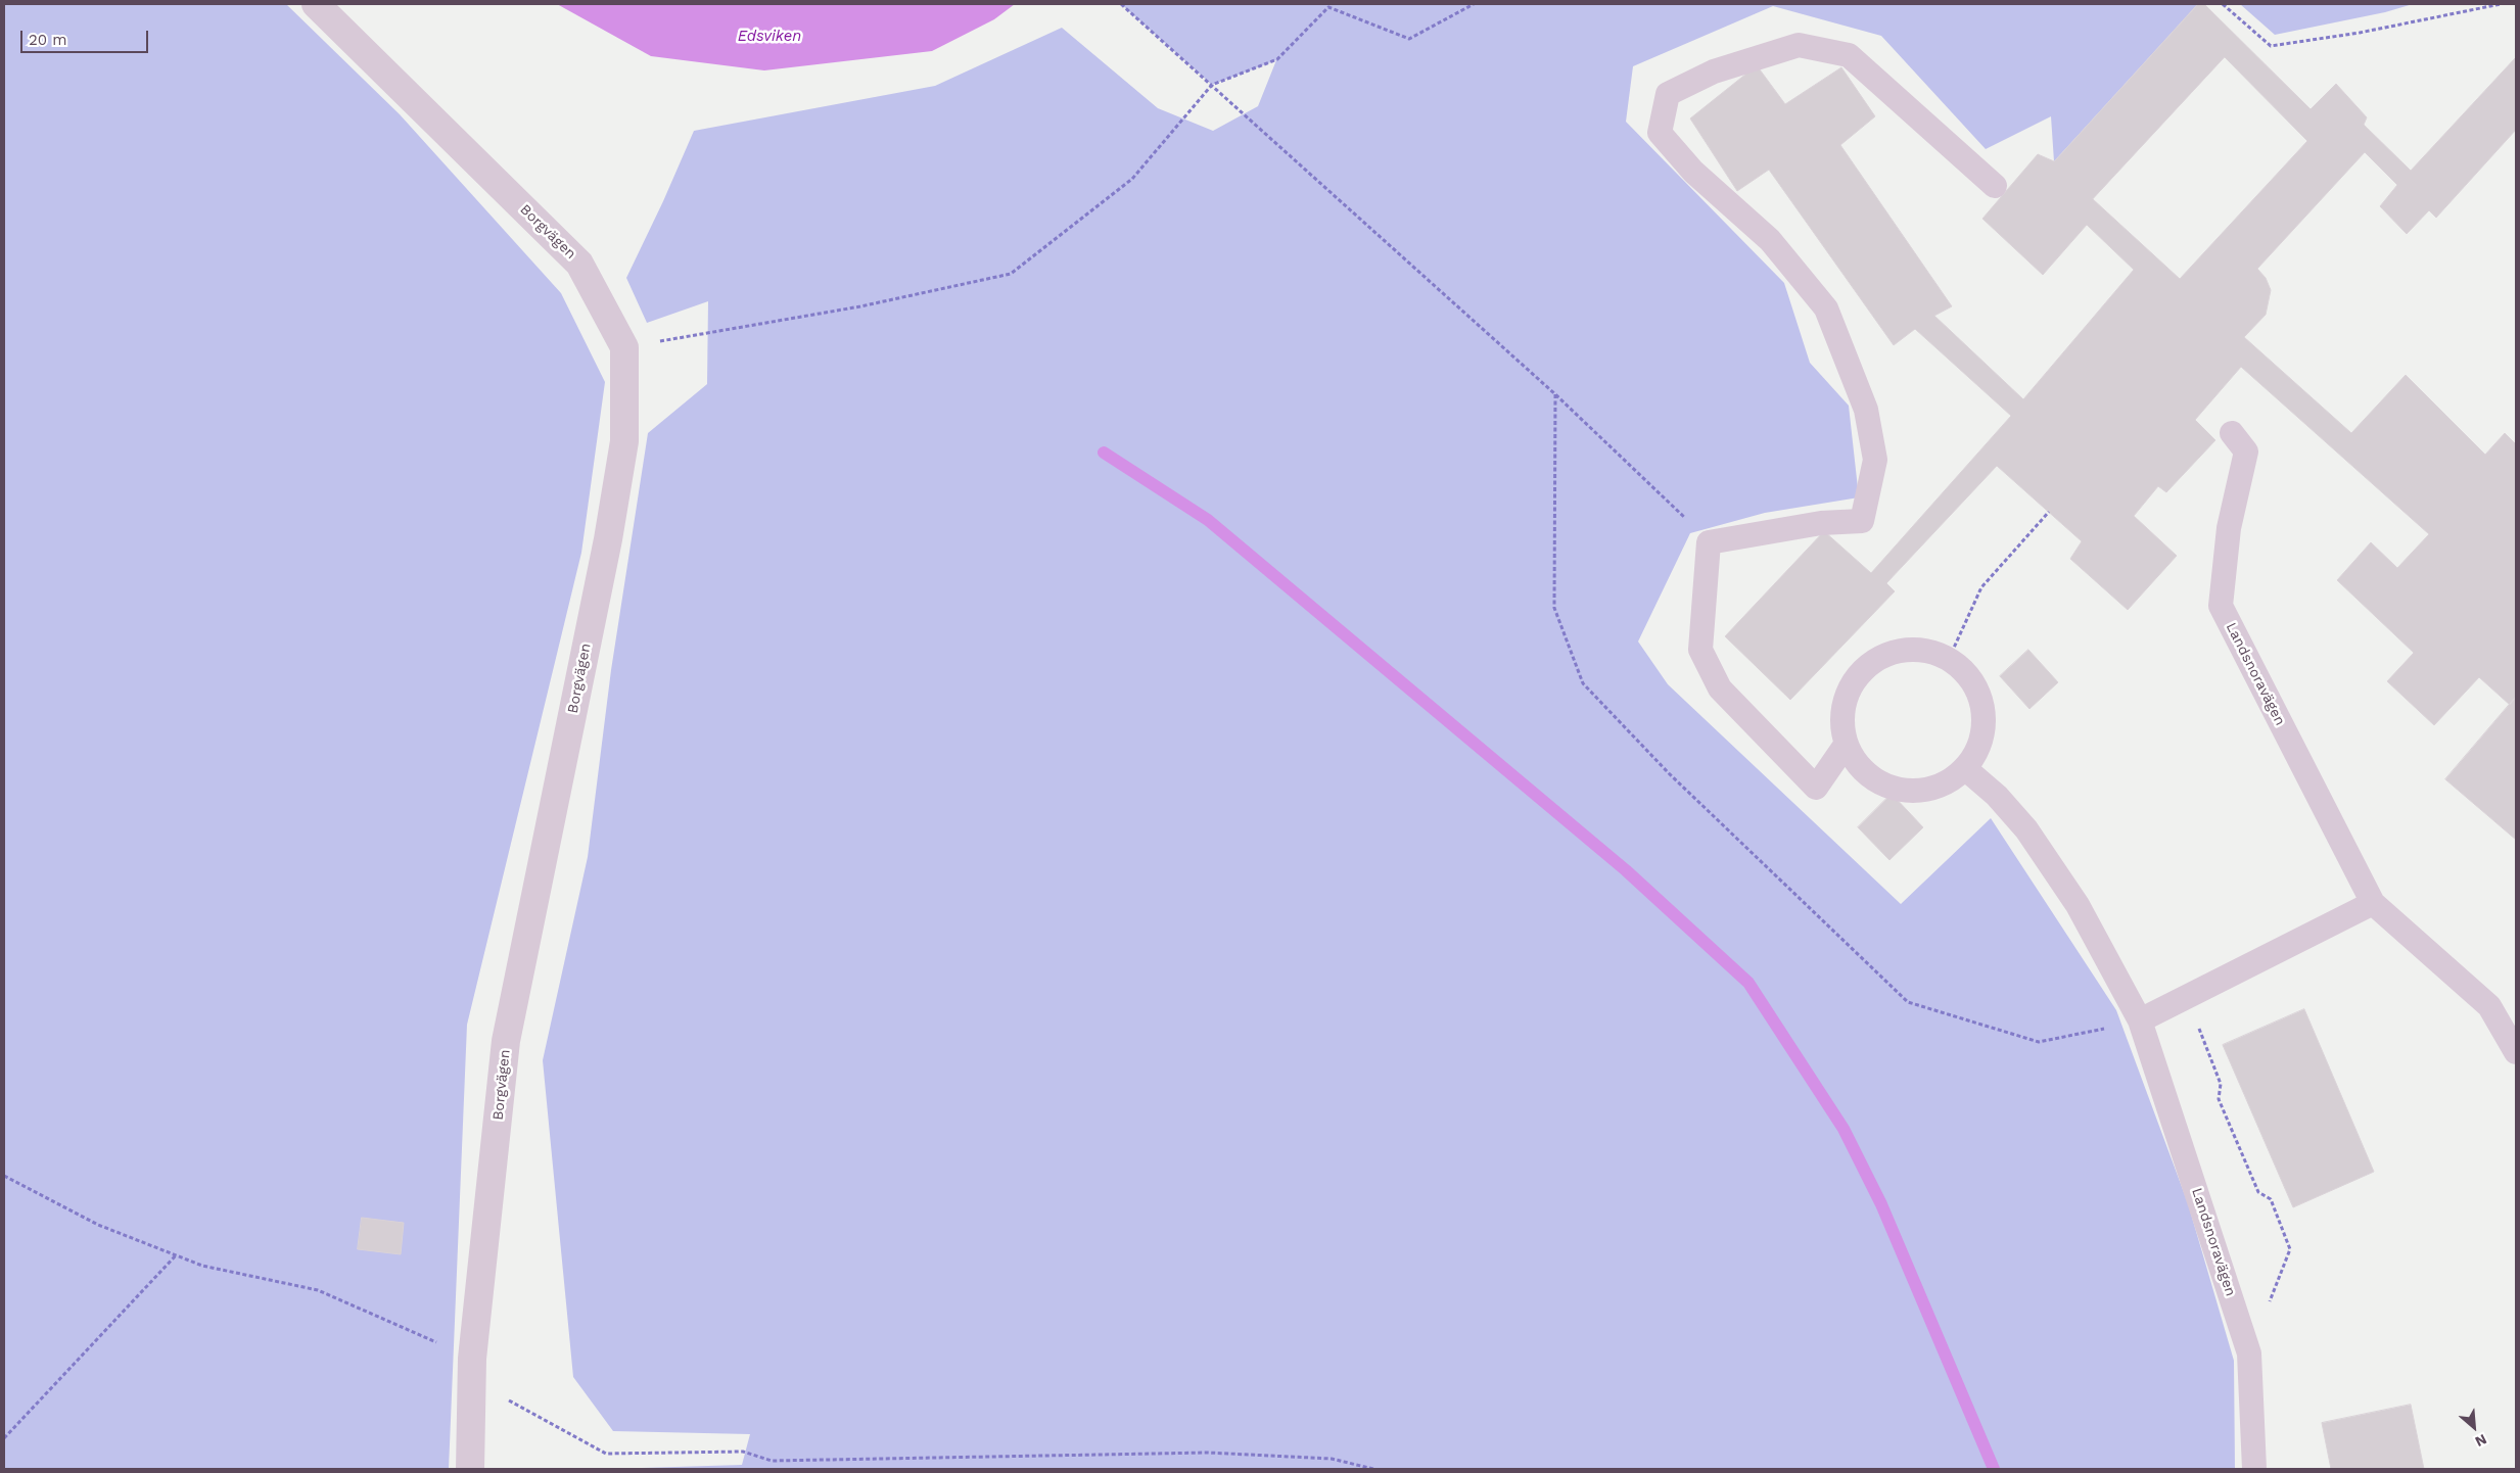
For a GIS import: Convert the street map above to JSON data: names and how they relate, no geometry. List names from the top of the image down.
{
  "streets": {
    "street": ["Borgvägen"],
    "lane": ["Landsnoravägen"]
  },
  "water": ["Edsviken"],
  "scale_bar": "20 m",
  "north": "bottom right"
}
